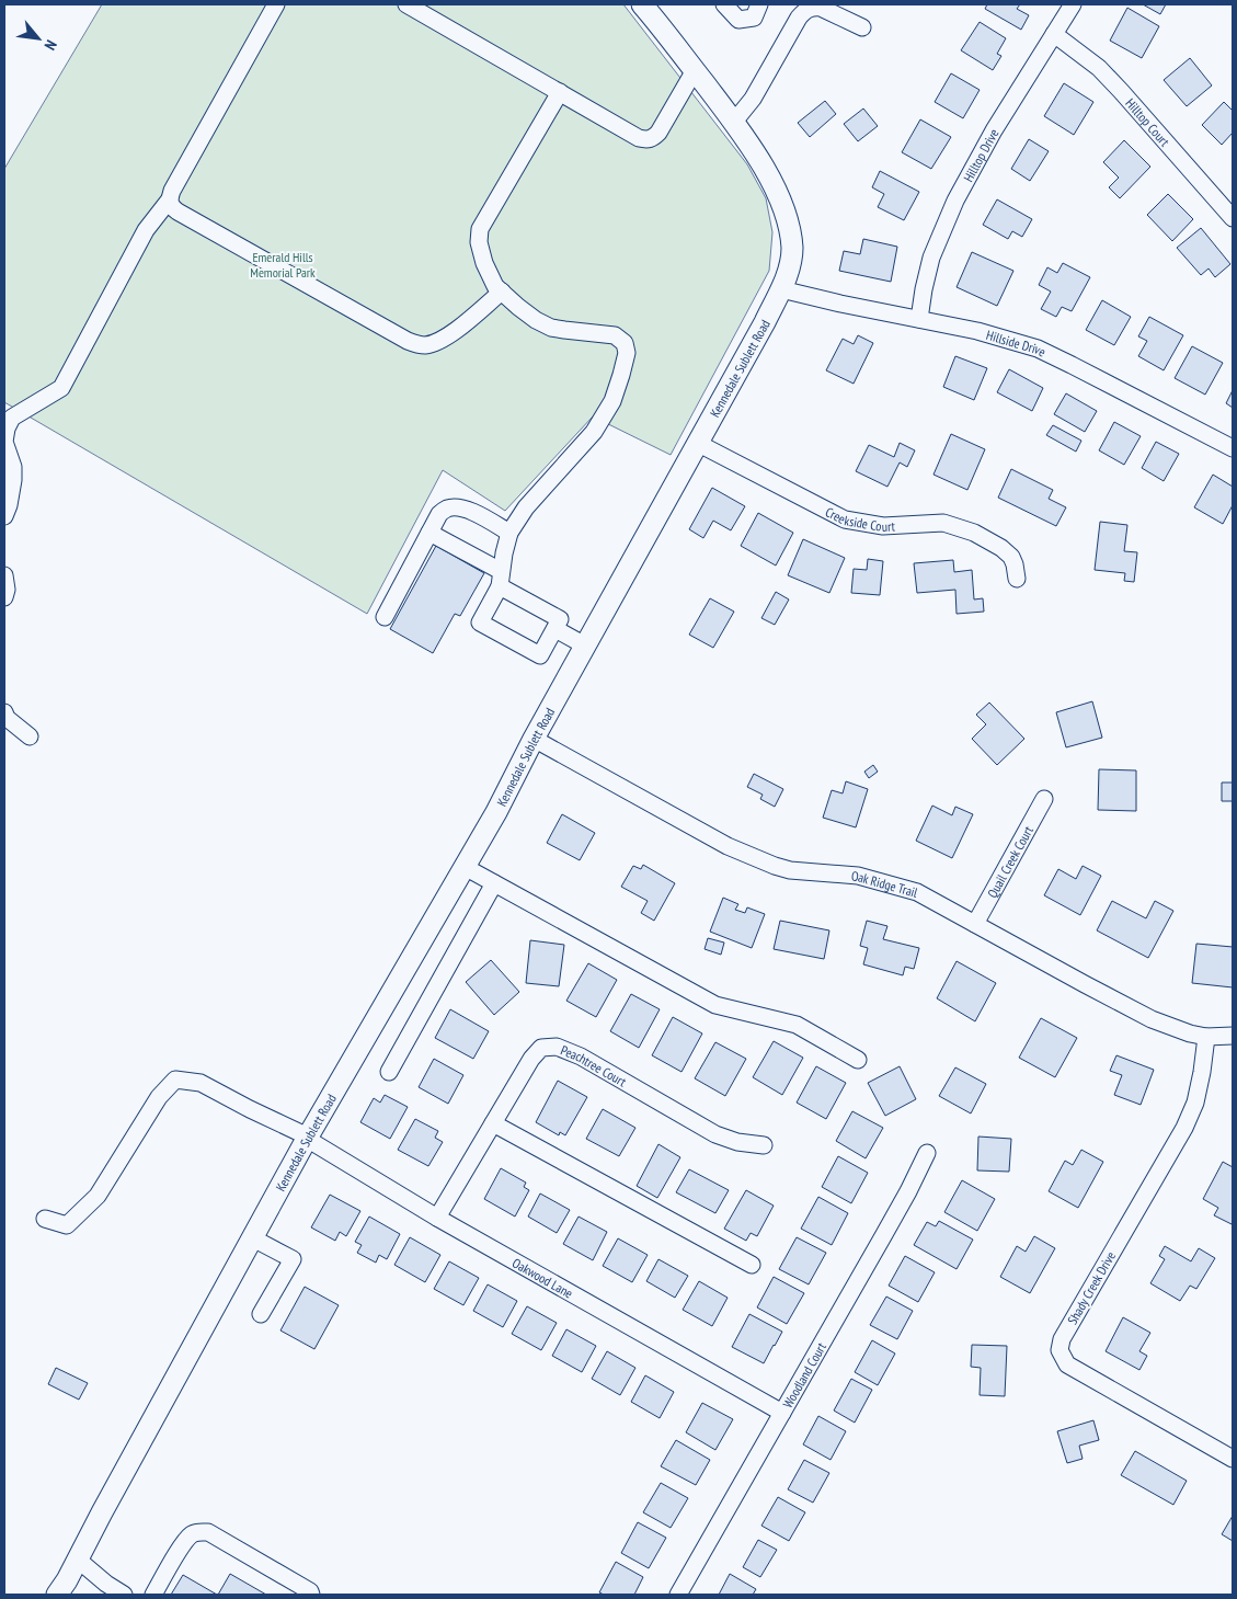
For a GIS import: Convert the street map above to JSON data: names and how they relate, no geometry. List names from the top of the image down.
{
  "streets": {
    "main road": ["Kennedale Sublett Road"],
    "street": [
      "Hilltop Court",
      "Hilltop Drive",
      "Hillside Drive",
      "Creekside Court",
      "Quail Creek Court",
      "Oak Ridge Trail",
      "Peachtree Court",
      "Oakwood Lane",
      "Shady Creek Drive",
      "Woodland Court"
    ]
  },
  "crossings": [
    ["Hilltop Court", "Hilltop Drive"],
    ["Hilltop Drive", "Hillside Drive"],
    ["Hillside Drive", "Kennedale Sublett Road"],
    ["Kennedale Sublett Road", "Creekside Court"],
    ["Kennedale Sublett Road", "Oak Ridge Trail"],
    ["Kennedale Sublett Road", "Oakwood Lane"],
    ["Quail Creek Court", "Oak Ridge Trail"],
    ["Oak Ridge Trail", "Shady Creek Drive"],
    ["Peachtree Court", "Oakwood Lane"],
    ["Oakwood Lane", "Woodland Court"]
  ],
  "parks": ["Emerald Hills Memorial Park"],
  "north": "bottom right"
}
